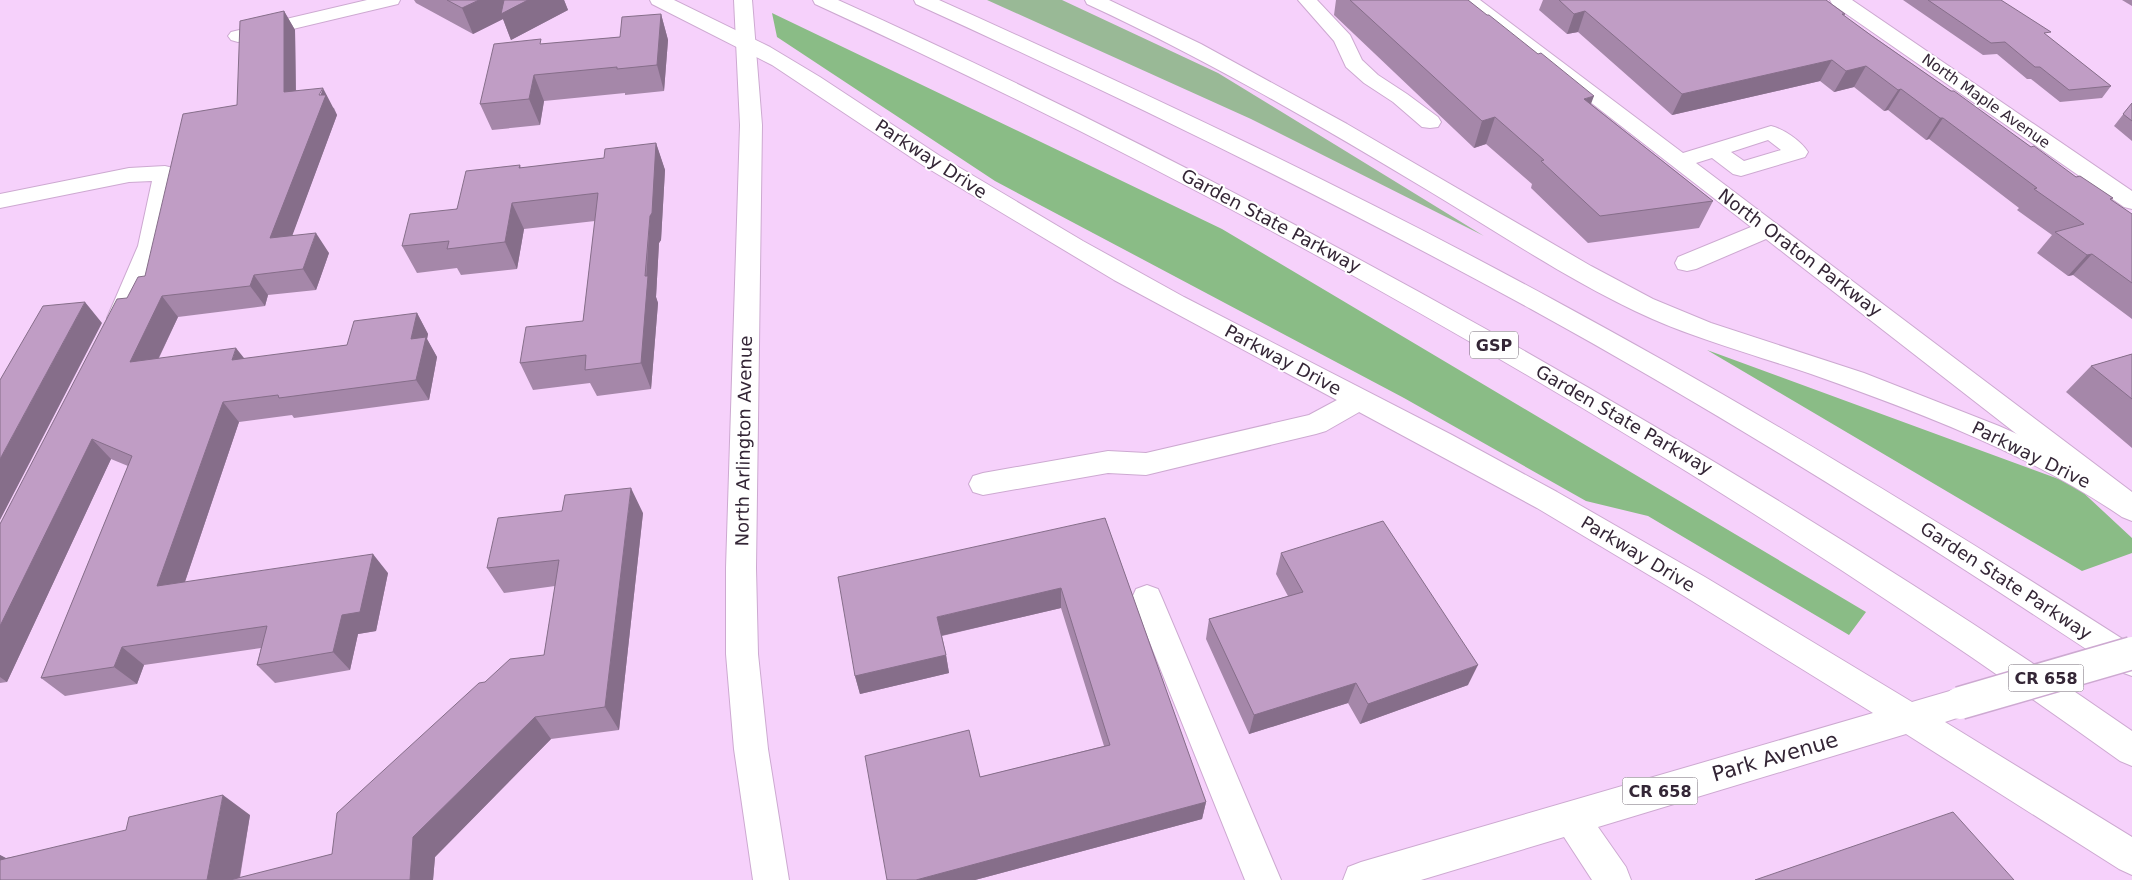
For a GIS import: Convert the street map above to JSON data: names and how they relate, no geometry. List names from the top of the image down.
{
  "streets": {
    "main road": [
      "North Maple Avenue",
      "Parkway Drive",
      "Garden State Parkway",
      "North Oraton Parkway",
      "GSP",
      "North Arlington Avenue",
      "CR 658",
      "Park Avenue"
    ]
  },
  "crossings": [
    ["Parkway Drive", "North Oraton Parkway"],
    ["Parkway Drive", "North Arlington Avenue"],
    ["Parkway Drive", "Park Avenue"]
  ]
}
